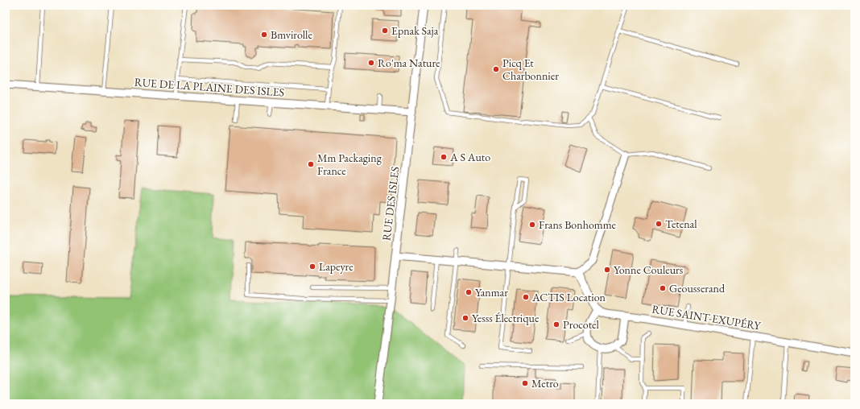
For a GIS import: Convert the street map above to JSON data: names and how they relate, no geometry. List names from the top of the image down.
{
  "streets": {
    "street": ["RUE DE LA PLAINE DES ISLES", "RUE DES ISLES", "RUE SAINT-EXUPÉRY"]
  },
  "crossings": [
    ["RUE DE LA PLAINE DES ISLES", "RUE DES ISLES"]
  ],
  "places": [
    "Epnak Saja",
    "Bmvirolle",
    "Ro'ma Nature",
    "Picq Et Charbonnier",
    "A S Auto",
    "Mm Packaging France",
    "Tetenal",
    "Frans Bonhomme",
    "Lapeyre",
    "Yonne Couleurs",
    "Geousserand",
    "Yanmar",
    "ACTIS Location",
    "Yesss Électrique",
    "Procotel",
    "Metro"
  ]
}
